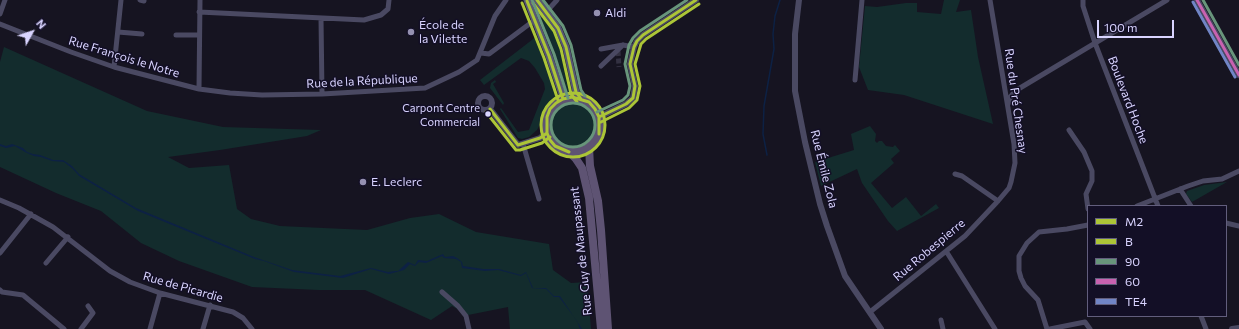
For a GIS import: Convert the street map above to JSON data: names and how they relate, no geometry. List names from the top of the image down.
{
  "streets": {
    "main road": ["Rue Guy de Maupassant"],
    "street": [
      "Rue François le Notre",
      "Rue de la République",
      "Boulevard Hoche",
      "Rue du Pré Chesnay",
      "Rue Émile Zola",
      "Rue Robespierre",
      "Rue de Picardie"
    ]
  },
  "crossings": [
    ["Rue François le Notre", "Rue de la République"],
    ["Rue du Pré Chesnay", "Rue Robespierre"],
    ["Rue Émile Zola", "Rue Robespierre"]
  ],
  "places": [
    "Aldi",
    "École de la Vilette",
    "Carpont Centre Commercial",
    "E. Leclerc"
  ],
  "lines": [
    "transit line M2",
    "transit line 90",
    "transit line 60",
    "transit line TE4",
    "transit line B"
  ],
  "legend": [
    "M2",
    "B",
    "90",
    "60",
    "TE4"
  ],
  "scale_bar": "100 m",
  "north": "top right"
}
